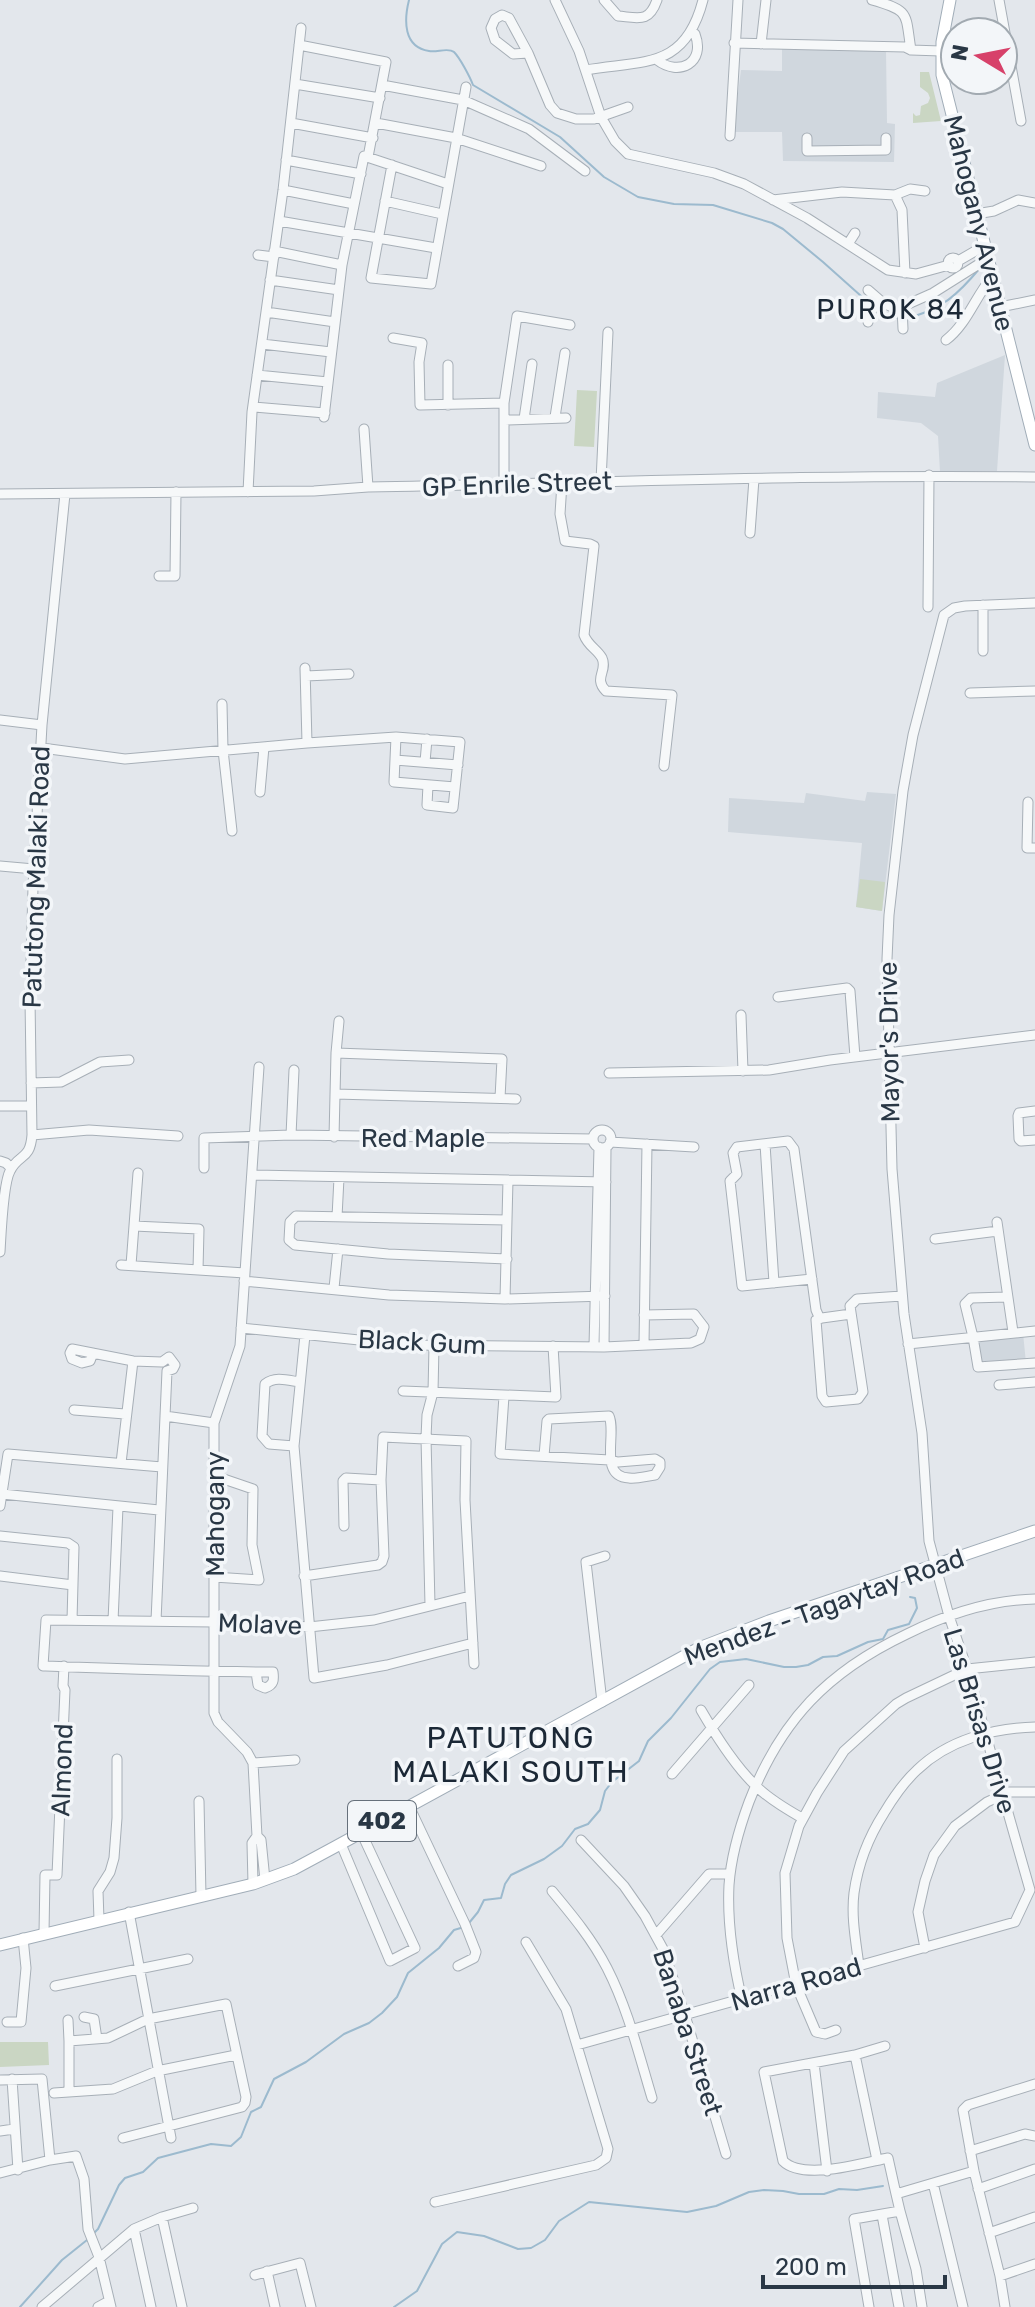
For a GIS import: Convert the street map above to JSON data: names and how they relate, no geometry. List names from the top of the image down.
{
  "streets": {
    "main road": ["Mahogany Avenue", "Mendez - Tagaytay Road", "402"],
    "street": [
      "GP Enrile Street",
      "Patutong Malaki Road",
      "Mayor's Drive",
      "Red Maple",
      "Black Gum",
      "Mahogany",
      "Molave",
      "Las Brisas Drive",
      "Almond",
      "Narra Road",
      "Banaba Street"
    ]
  },
  "crossings": [
    ["GP Enrile Street", "Patutong Malaki Road"],
    ["Mayor's Drive", "Mendez - Tagaytay Road"],
    ["Mayor's Drive", "Las Brisas Drive"],
    ["Red Maple", "Mahogany"],
    ["Black Gum", "Mahogany"],
    ["Mahogany", "Molave"],
    ["Mendez - Tagaytay Road", "Las Brisas Drive"],
    ["Mendez - Tagaytay Road", "Almond"],
    ["Molave", "Almond"],
    ["Las Brisas Drive", "Narra Road"],
    ["Narra Road", "Banaba Street"]
  ],
  "districts": ["PUROK 84", "PATUTONG MALAKI SOUTH"],
  "scale_bar": "200 m",
  "north": "left"
}
